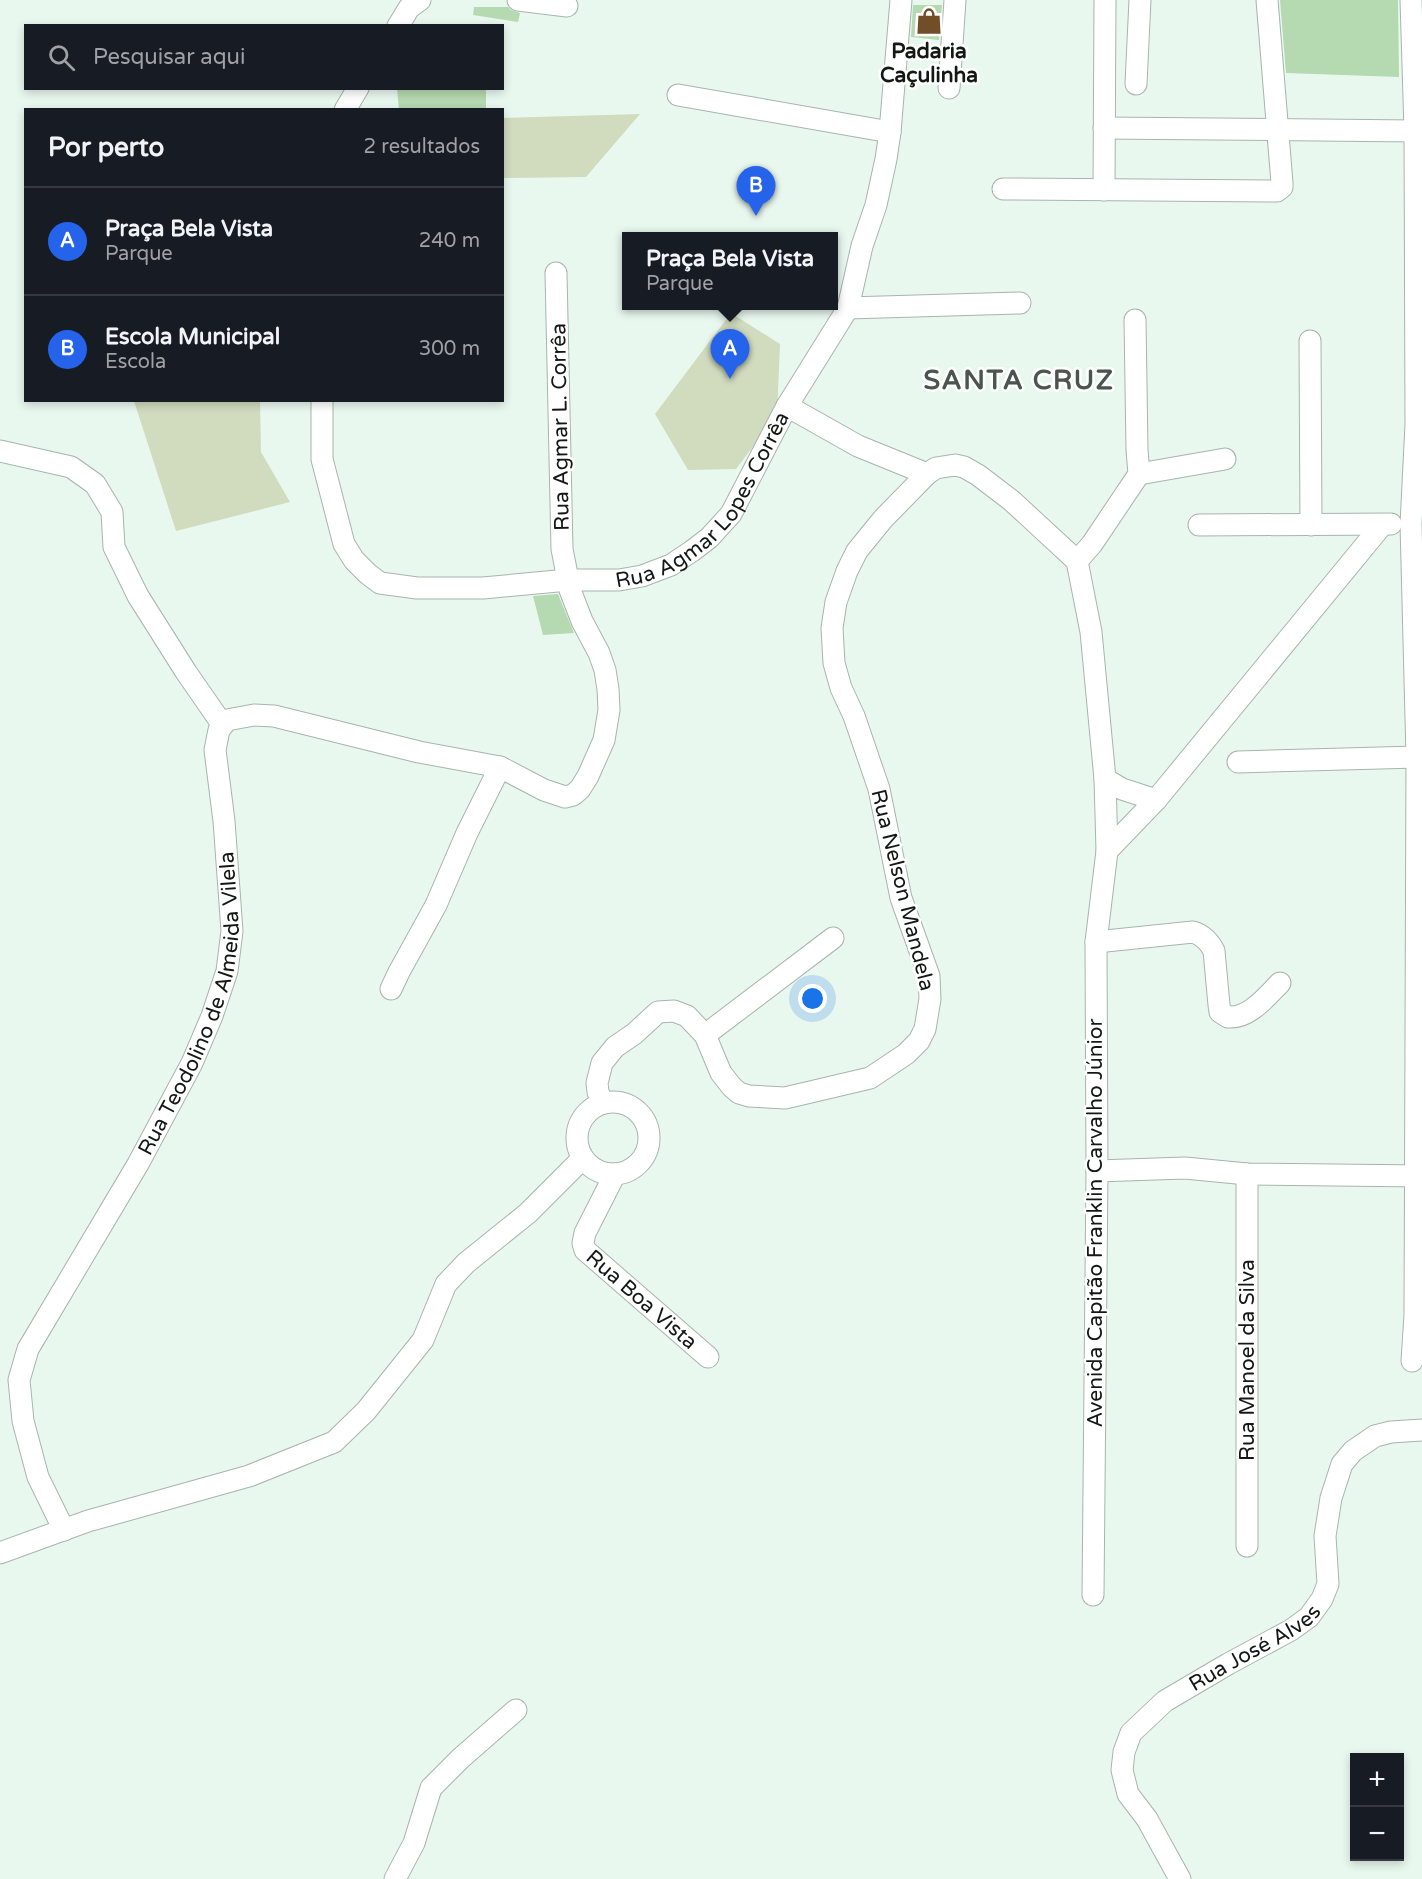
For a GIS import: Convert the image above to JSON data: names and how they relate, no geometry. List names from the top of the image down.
{
  "streets": {
    "street": [
      "Rua Agmar L. Corrêa",
      "Rua Agmar Lopes Corrêa",
      "Rua Nelson Mandela",
      "Rua Teodolino de Almeida Vilela",
      "Avenida Capitão Franklin Carvalho Júnior",
      "Rua Boa Vista",
      "Rua Manoel da Silva",
      "Rua José Alves"
    ]
  },
  "crossings": [
    ["Rua Agmar L. Corrêa", "Rua Agmar Lopes Corrêa"],
    ["Rua Nelson Mandela", "Rua Boa Vista"]
  ],
  "districts": ["SANTA CRUZ"],
  "places": {
    "shop": ["Padaria Caçulinha"]
  },
  "page": {
    "search": "Pesquisar aqui",
    "heading": ["Por perto", "2 resultados"],
    "pins": ["B", "A"],
    "list": [
      {
        "mark": "A",
        "name": "Praça Bela Vista",
        "note": "Parque",
        "value": "240 m"
      },
      {
        "mark": "B",
        "name": "Escola Municipal",
        "note": "Escola",
        "value": "300 m"
      }
    ],
    "popup": ["Praça Bela Vista", "Parque"],
    "map_buttons": ["+", "−"]
  }
}
